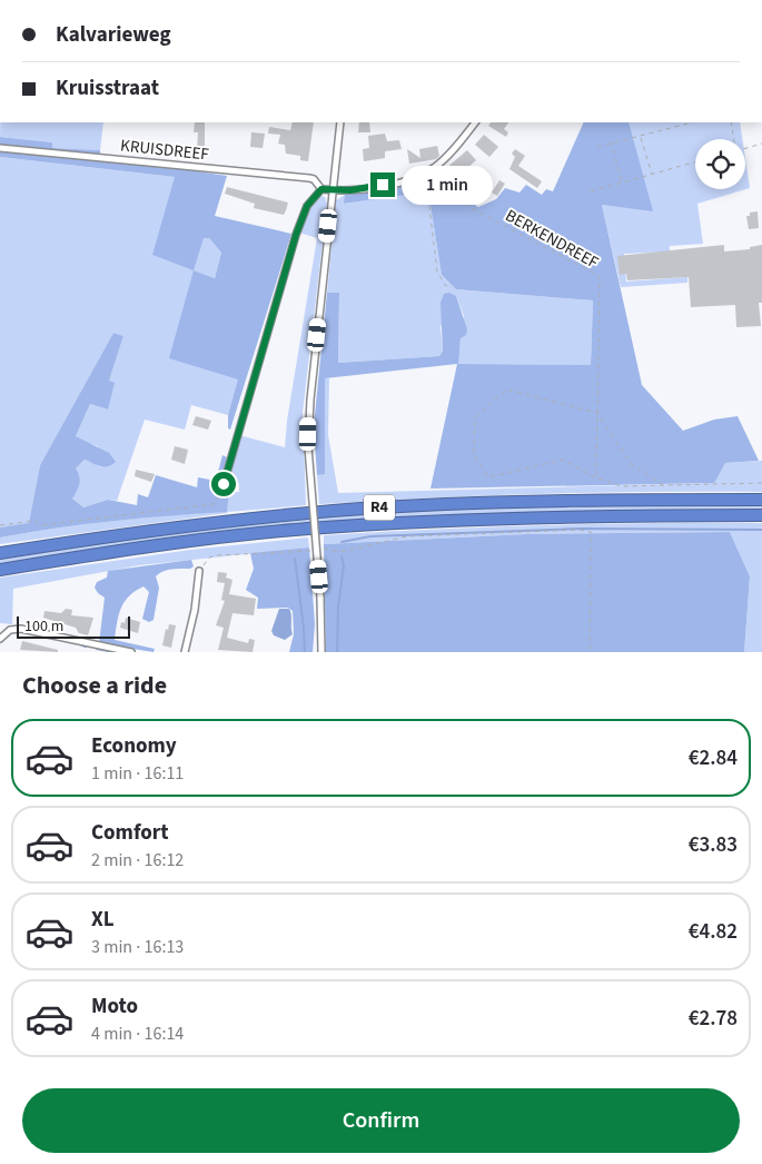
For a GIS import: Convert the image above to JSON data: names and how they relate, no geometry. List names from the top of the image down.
{
  "streets": {
    "highway": ["R4"],
    "street": ["KRUISDREEF"],
    "path": ["BERKENDREEF"]
  },
  "scale_bar": "100 m",
  "page": {
    "banner": ["Kalvarieweg", "Kruisstraat"],
    "bubble": "1 min",
    "scale": "100 m",
    "heading": "Choose a ride",
    "list": [
      {
        "name": "Economy",
        "note": "1 min · 16:11",
        "value": "€2.84"
      },
      {
        "name": "Comfort",
        "note": "2 min · 16:12",
        "value": "€3.83"
      },
      {
        "name": "XL",
        "note": "3 min · 16:13",
        "value": "€4.82"
      },
      {
        "name": "Moto",
        "note": "4 min · 16:14",
        "value": "€2.78"
      }
    ],
    "buttons": "Confirm"
  }
}
